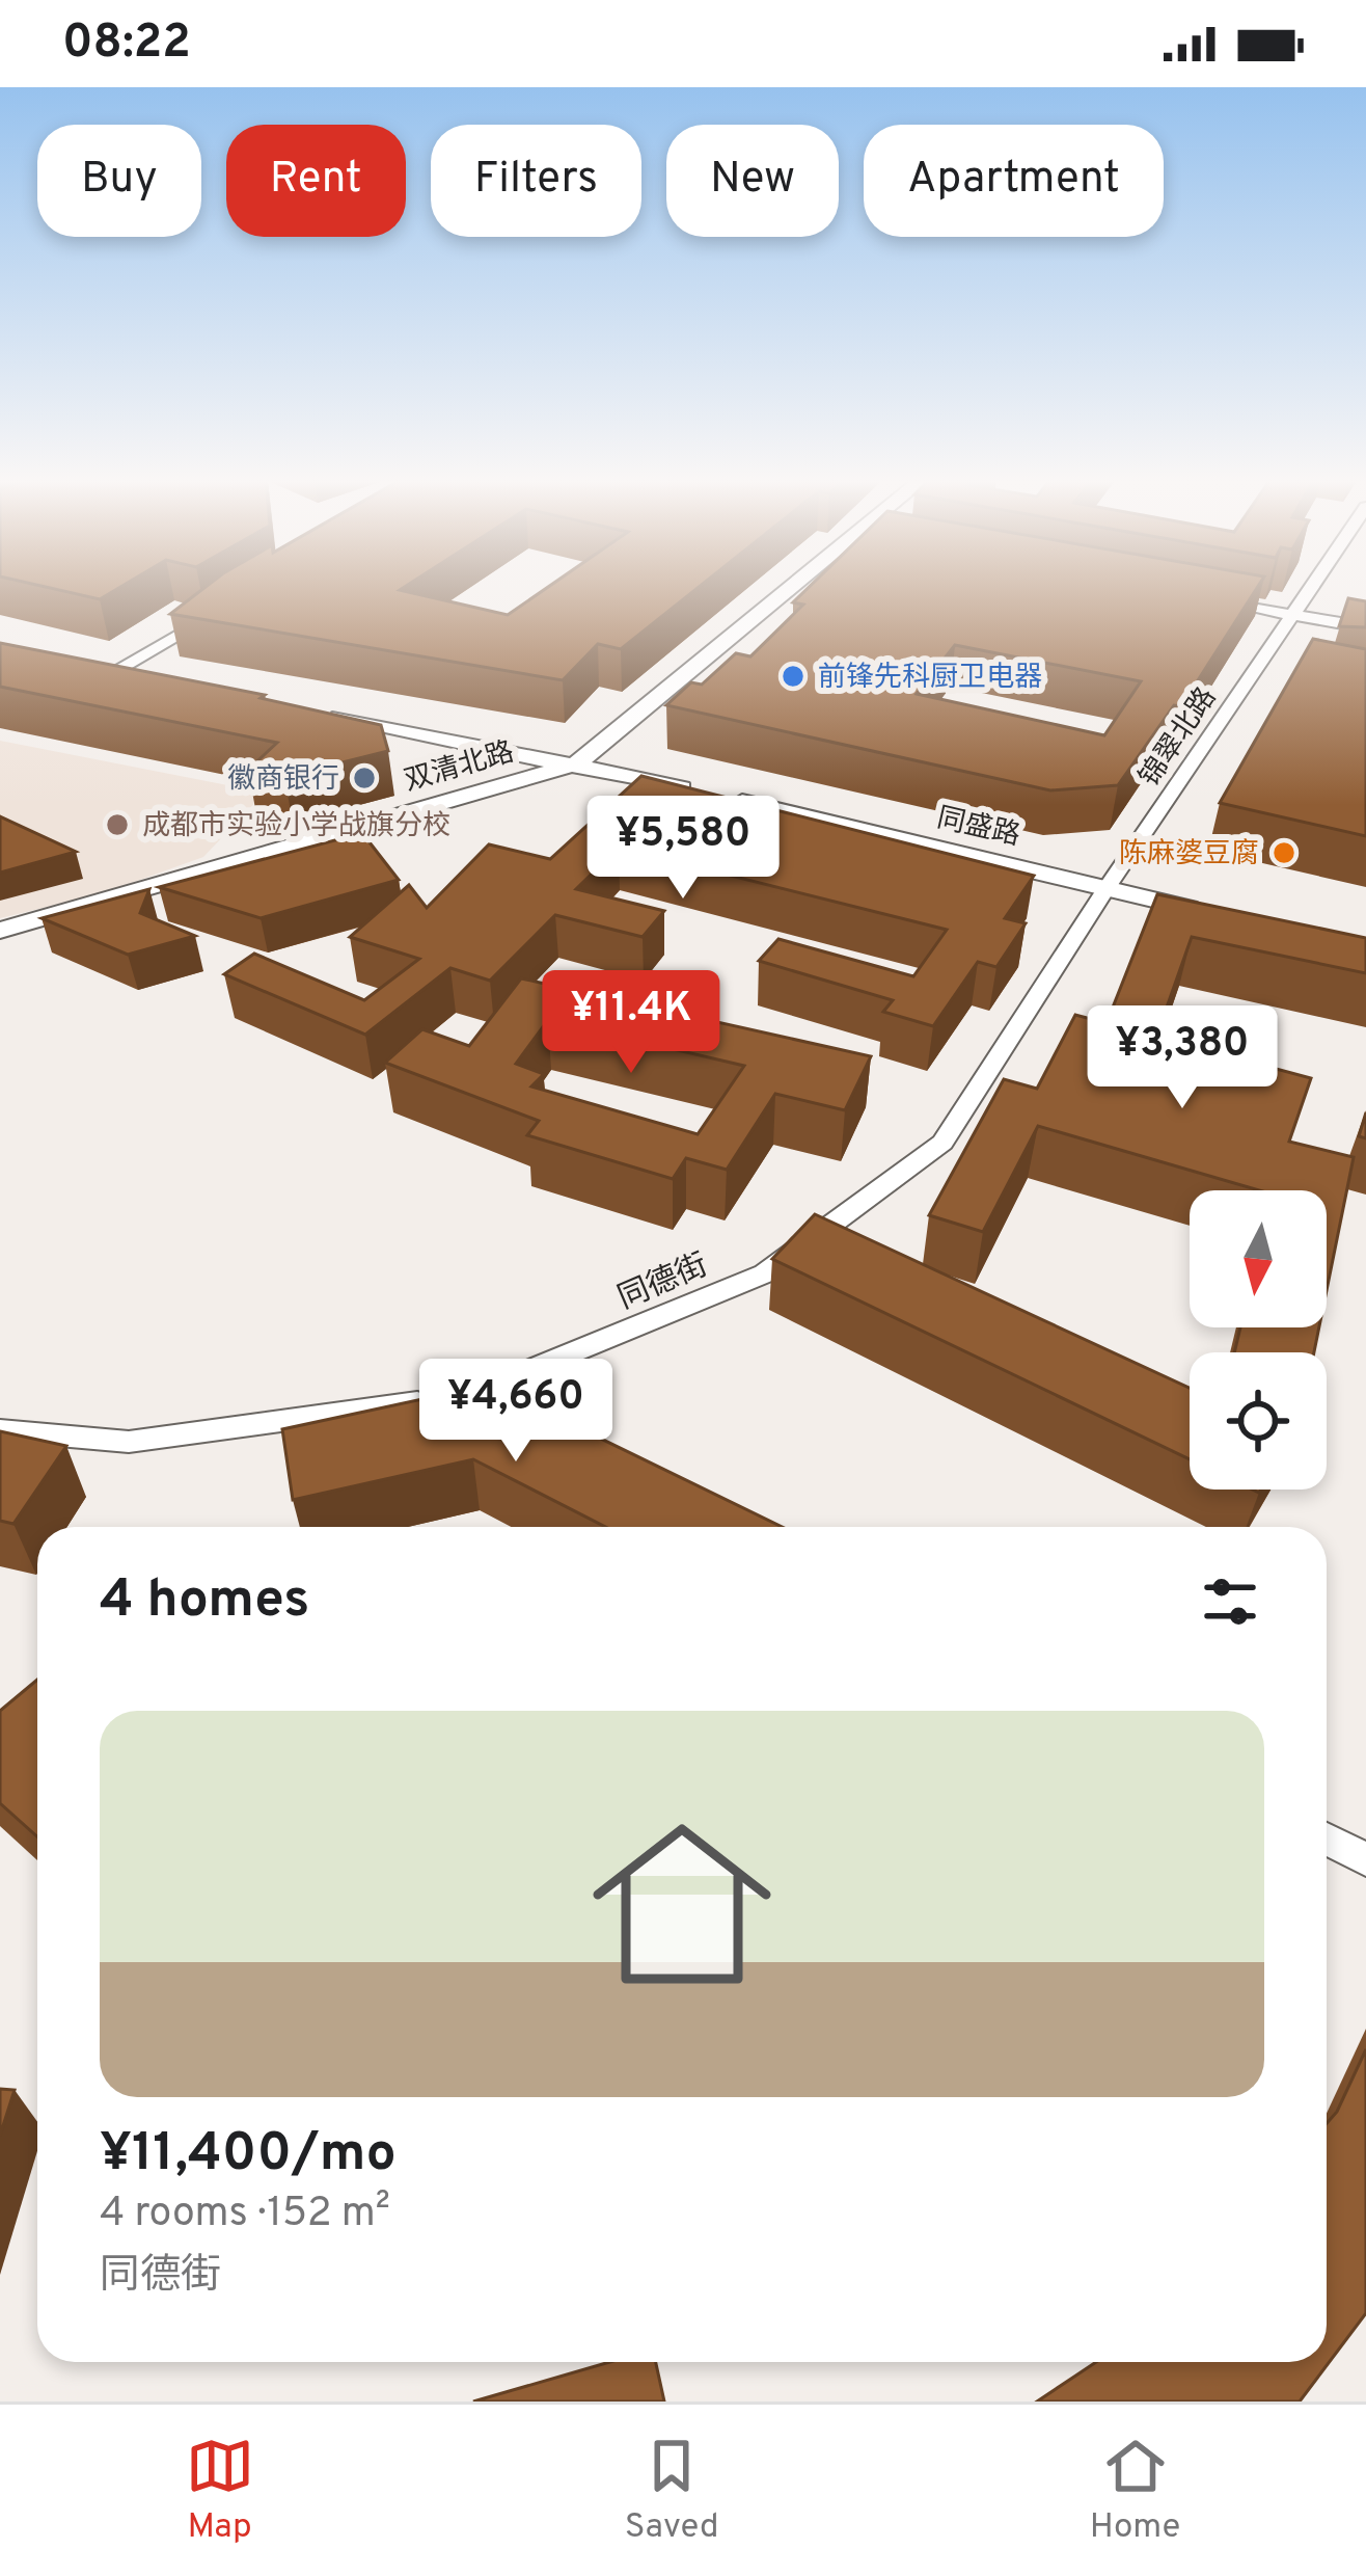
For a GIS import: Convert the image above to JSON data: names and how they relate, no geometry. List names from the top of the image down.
{
  "streets": {
    "street": [
      "锦翠北路",
      "双清北路",
      "同盛路",
      "同德街"
    ]
  },
  "crossings": [
    ["锦翠北路", "同盛路"],
    ["锦翠北路", "同德街"],
    ["双清北路", "同盛路"],
    ["同盛路", "同德街"]
  ],
  "places": [
    "前锋先科厨卫电器",
    "徽商银行",
    "成都市实验小学战旗分校",
    "陈麻婆豆腐"
  ],
  "north": "bottom",
  "page": {
    "status": "08:22",
    "chip": [
      "Buy",
      "Rent",
      "Filters",
      "New",
      "Apartment"
    ],
    "price": [
      "¥5,580",
      "¥11.4K",
      "¥3,380",
      "¥4,660"
    ],
    "heading": "4 homes",
    "list": [
      {
        "name": "¥11,400/mo",
        "note": "4 rooms · 152 m² · 同德街"
      }
    ],
    "tabs": ["Map", "Saved", "Home"]
  }
}
